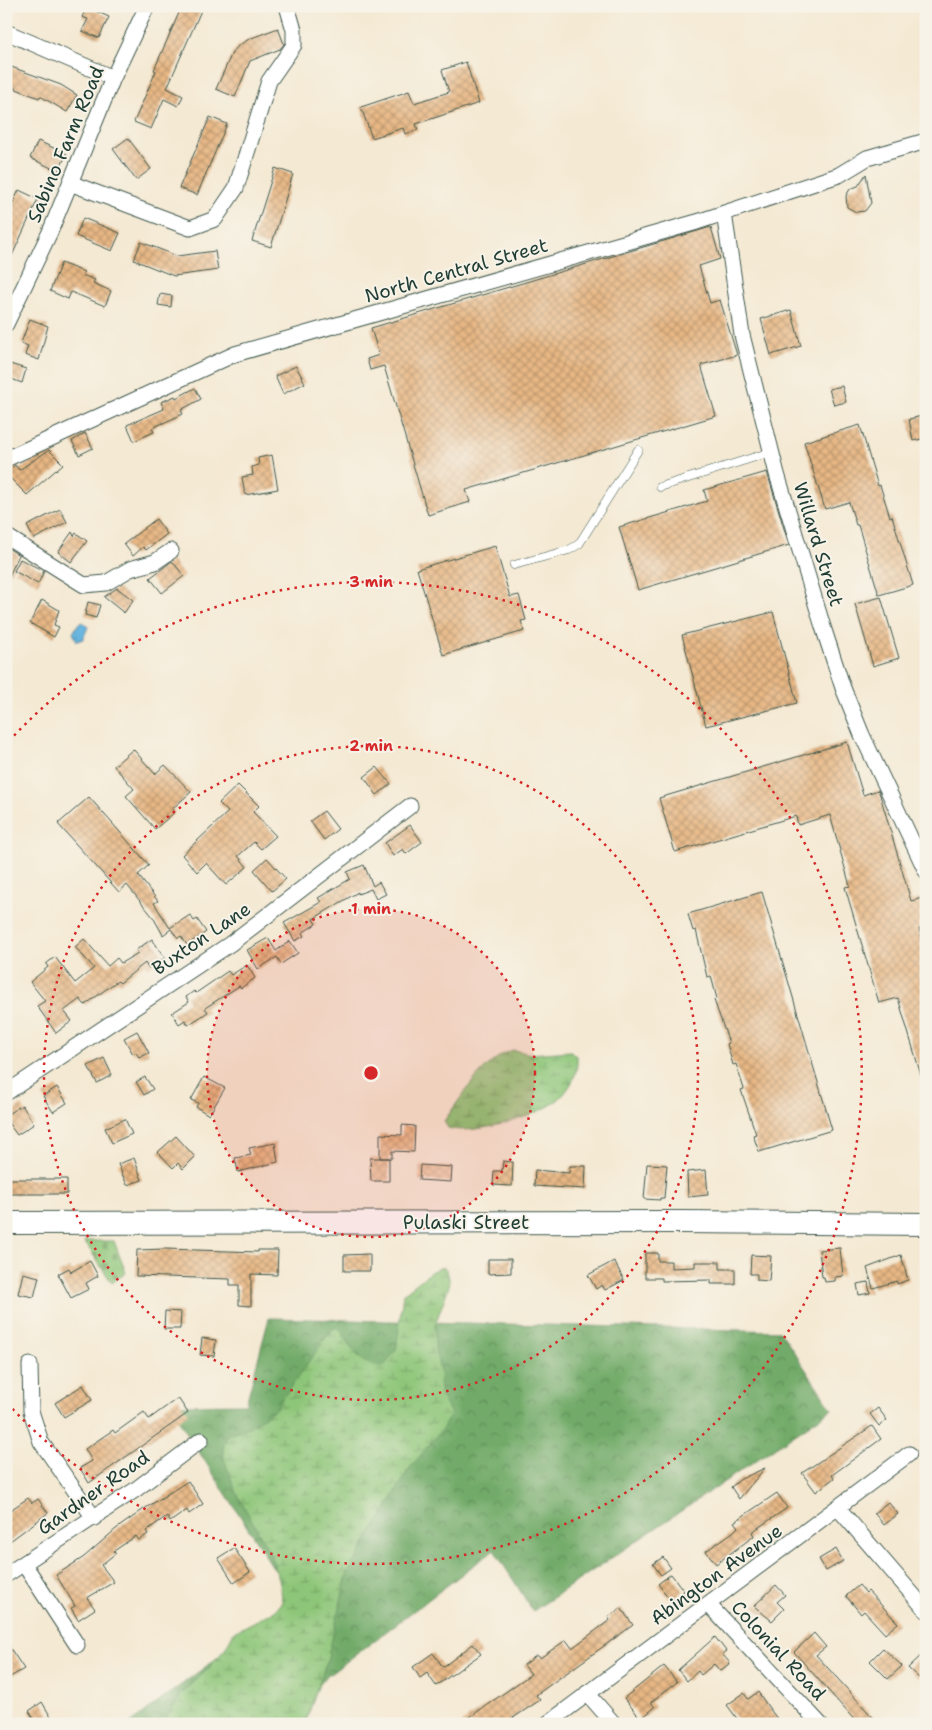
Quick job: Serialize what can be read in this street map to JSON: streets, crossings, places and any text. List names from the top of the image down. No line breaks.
{"streets":{"main road":["Pulaski Street"],"street":["Sabino Farm Road","North Central Street","Willard Street","Buxton Lane","Gardner Road","Abington Avenue","Colonial Road"]},"crossings":[["North Central Street","Willard Street"],["Abington Avenue","Colonial Road"]],"rings":["3 min","2 min","1 min"]}
